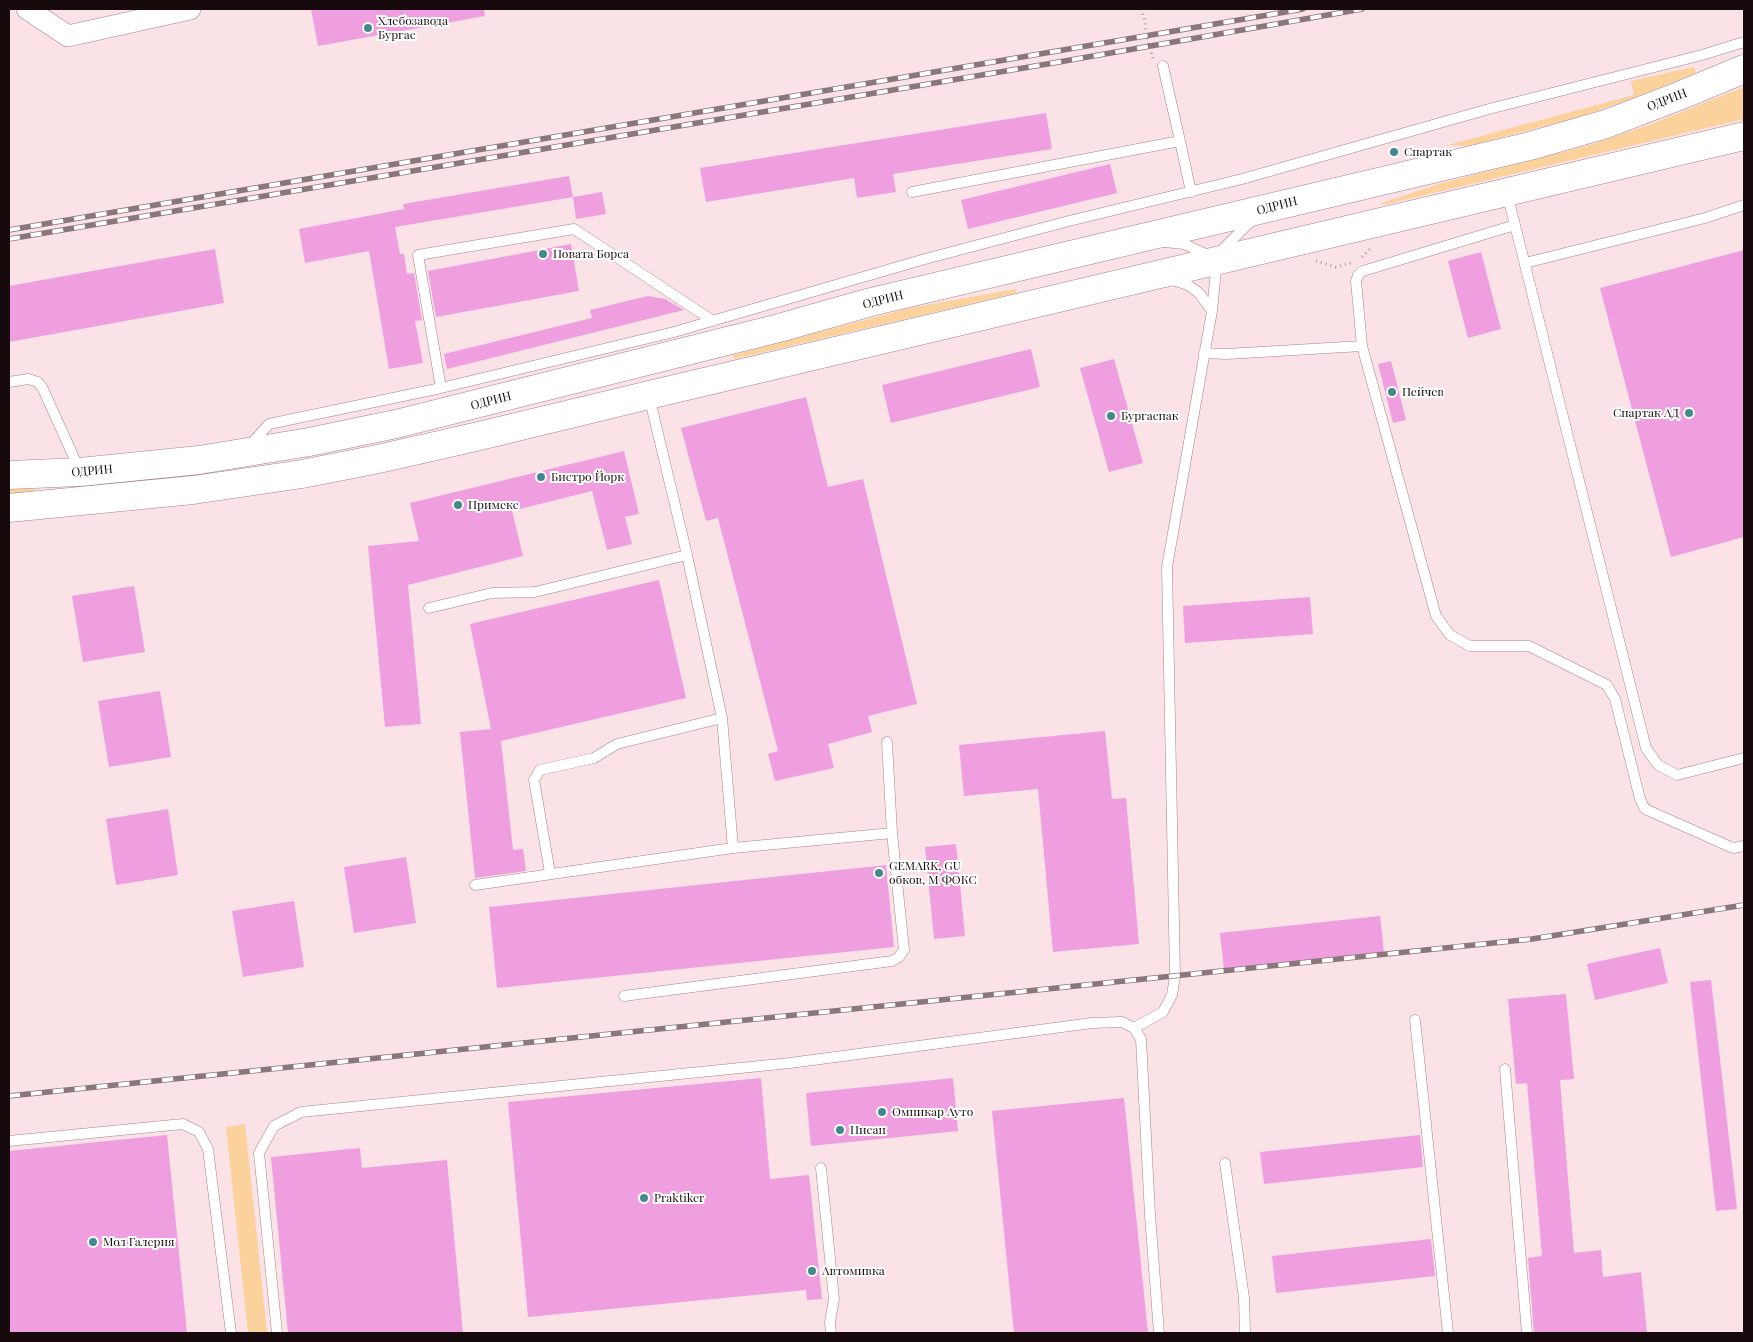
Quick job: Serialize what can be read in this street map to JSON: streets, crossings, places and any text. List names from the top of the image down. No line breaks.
{"streets":{"main road":["ОДРИН"]},"places":["Хлебозавода Бургас","Спартак","Новата Борса","Пейчев","Спартак АД","Бургаспак","Бистро Йорк","Примекс","GEMARK, GU обков, М ФОКС","Омникар Ауто","Нисан","Praktiker","Мол Галерия","Автомивка"]}
